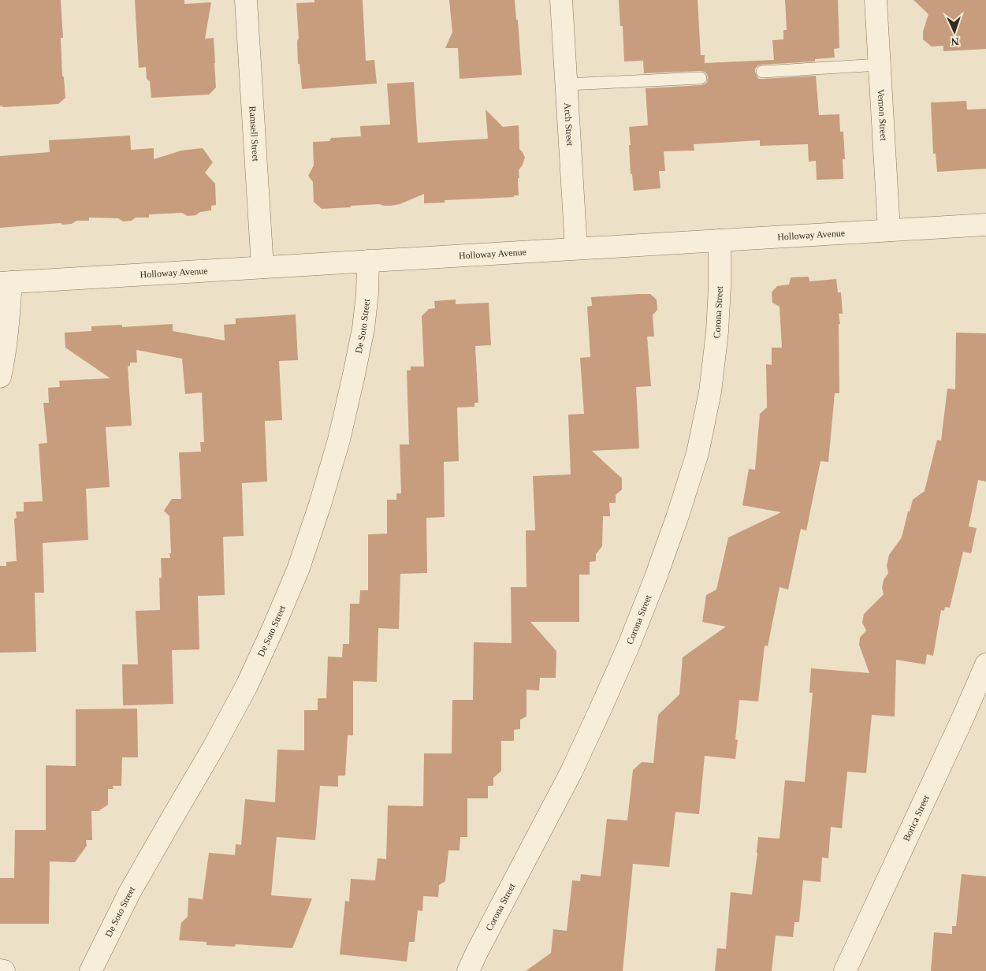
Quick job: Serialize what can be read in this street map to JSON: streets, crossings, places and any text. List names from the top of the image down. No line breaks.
{"streets":{"street":["Vernon Street","Arch Street","Ramsell Street","Holloway Avenue","Corona Street","De Soto Street","Borica Street"]},"crossings":[["Vernon Street","Holloway Avenue"],["Arch Street","Holloway Avenue"],["Ramsell Street","Holloway Avenue"],["Holloway Avenue","Corona Street"],["Holloway Avenue","De Soto Street"]],"north":"bottom"}
